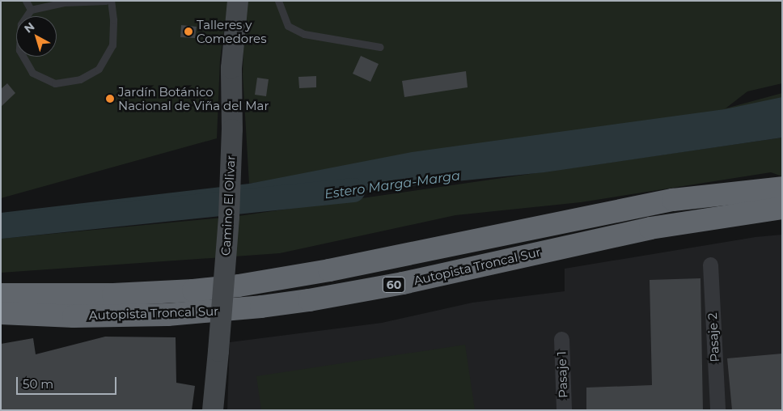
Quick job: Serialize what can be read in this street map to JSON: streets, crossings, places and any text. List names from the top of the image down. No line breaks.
{"streets":{"highway":["Autopista Troncal Sur","60"],"main road":["Camino El Olivar"],"street":["Pasaje 2","Pasaje 1"]},"water":["Estero Marga-Marga"],"places":["Talleres y Comedores","Jardín Botánico Nacional de Viña del Mar"],"scale_bar":"50 m","north":"top left"}
